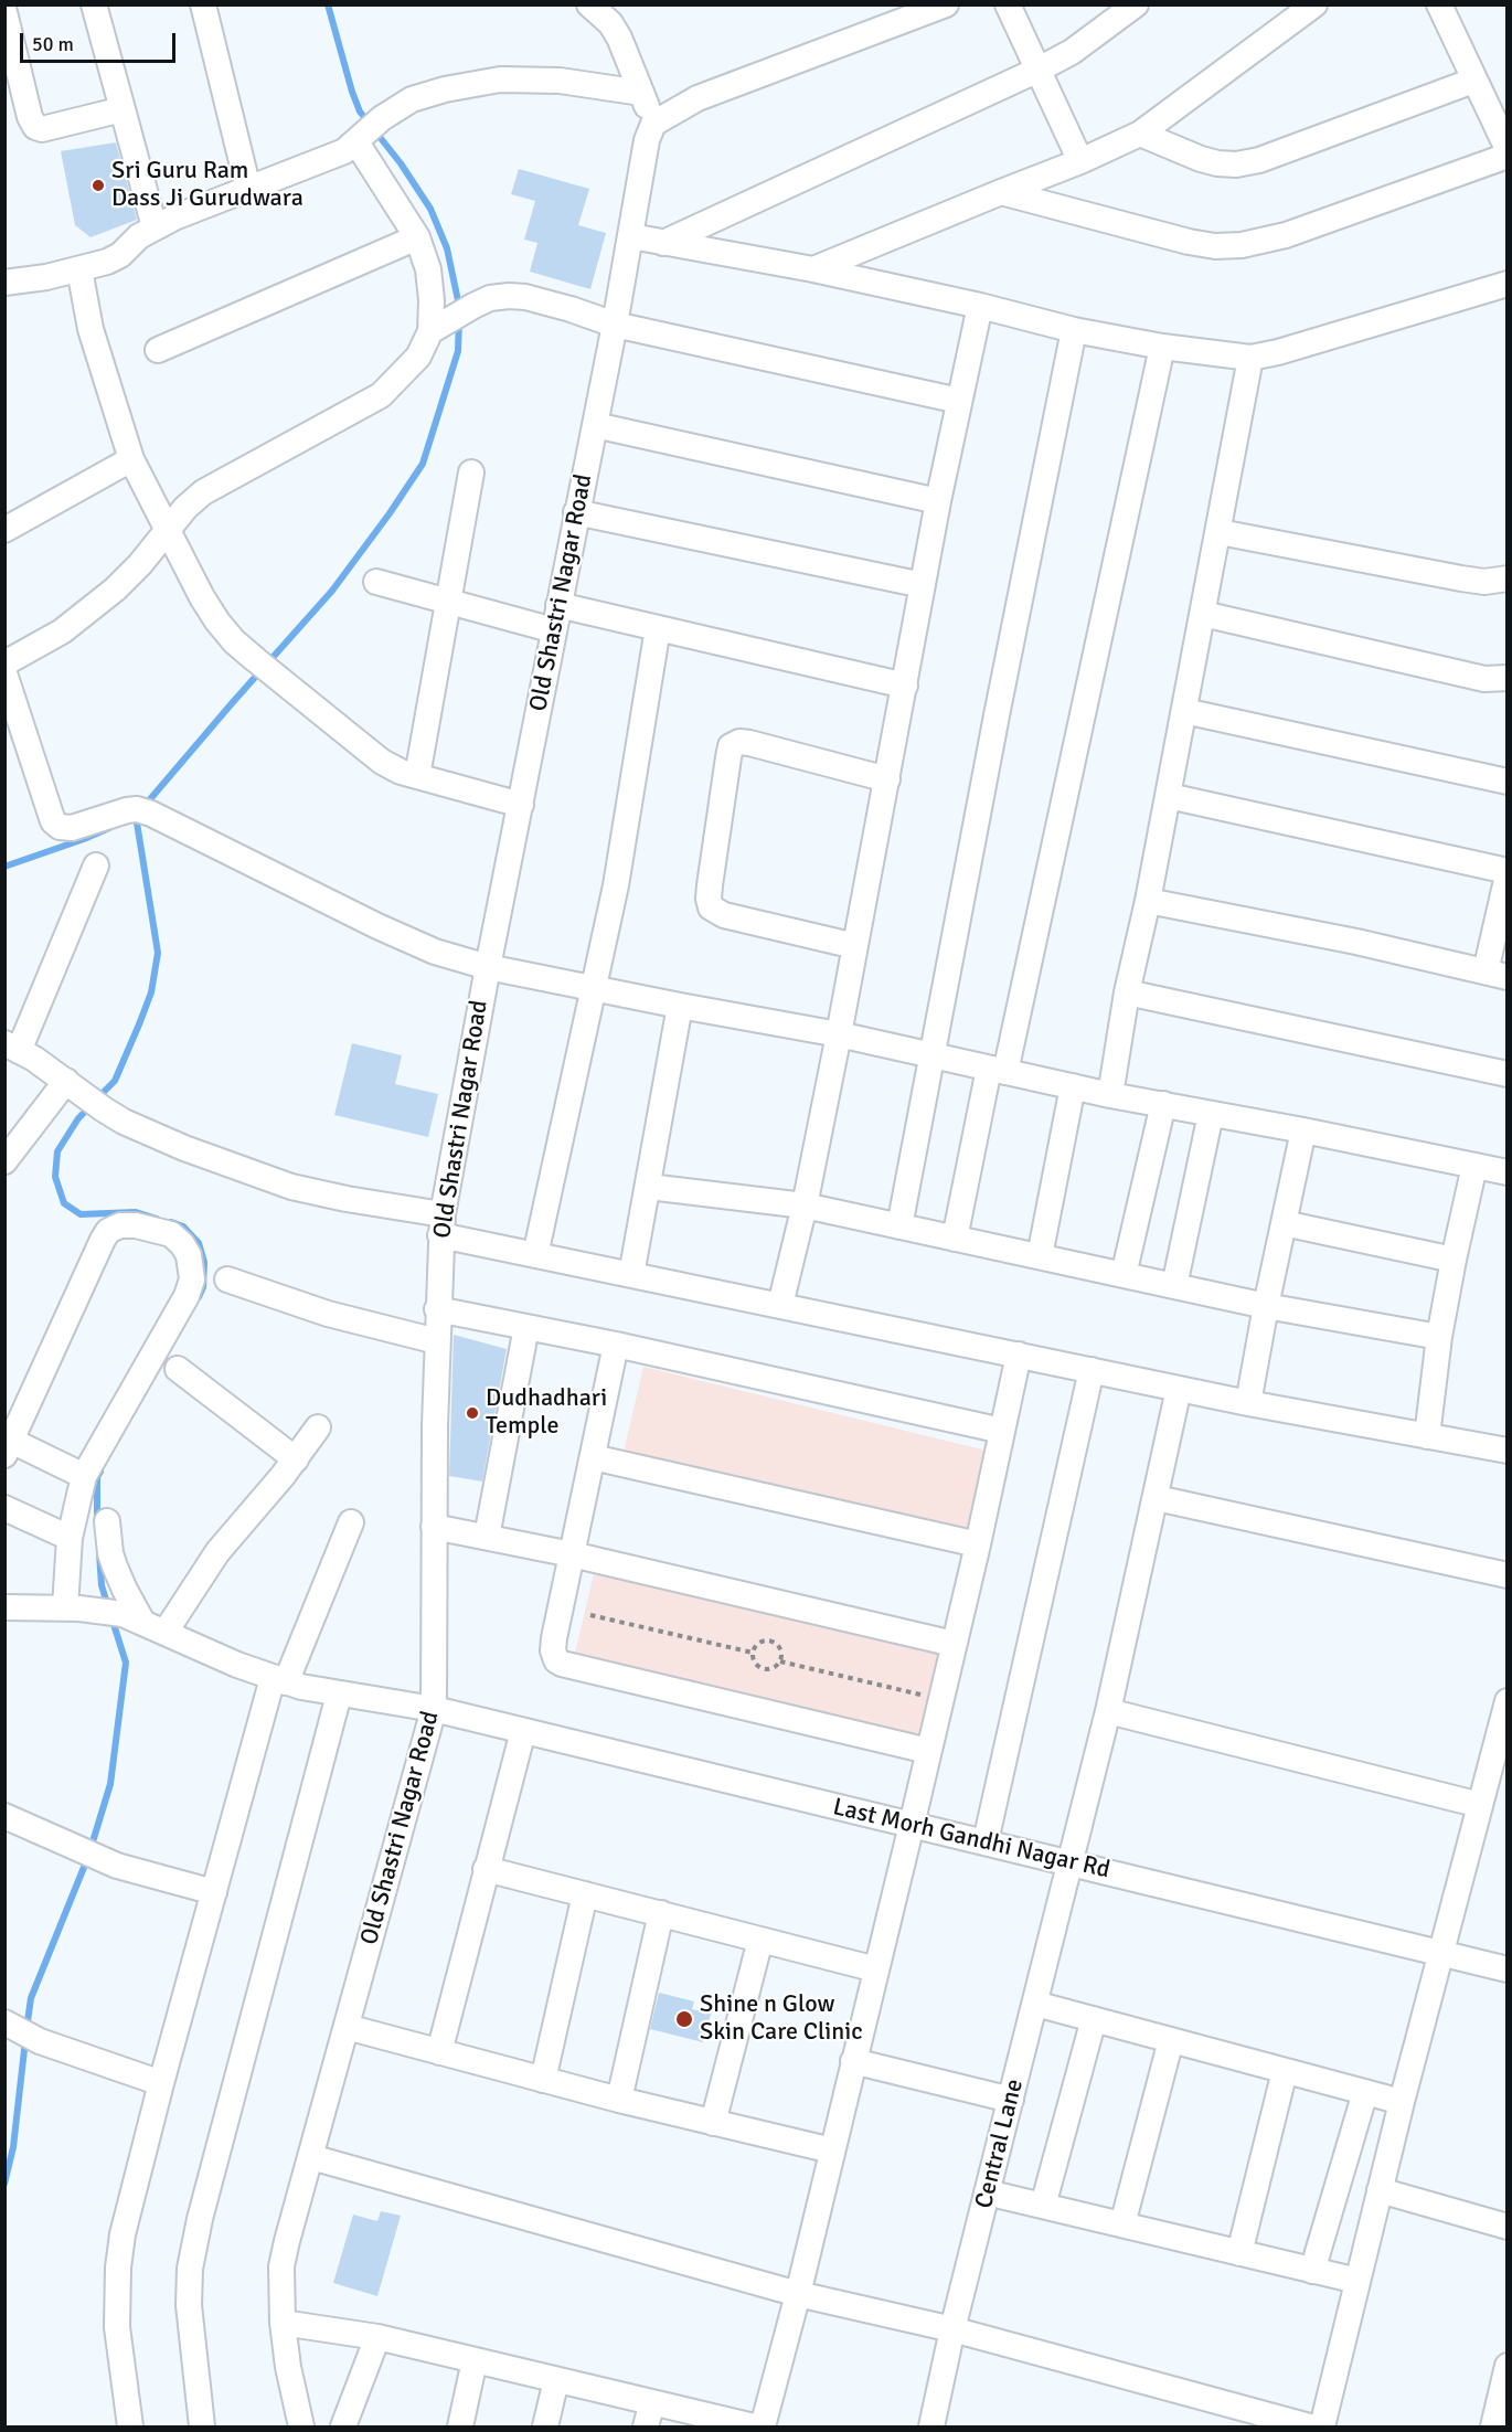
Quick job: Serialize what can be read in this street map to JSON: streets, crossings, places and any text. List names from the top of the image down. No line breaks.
{"streets":{"street":["Old Shastri Nagar Road","Last Morh Gandhi Nagar Rd","Central Lane"]},"crossings":[["Old Shastri Nagar Road","Last Morh Gandhi Nagar Rd"],["Last Morh Gandhi Nagar Rd","Central Lane"]],"places":["Sri Guru Ram Dass Ji Gurudwara","Dudhadhari Temple","Shine n Glow Skin Care Clinic"],"scale_bar":"50 m"}
